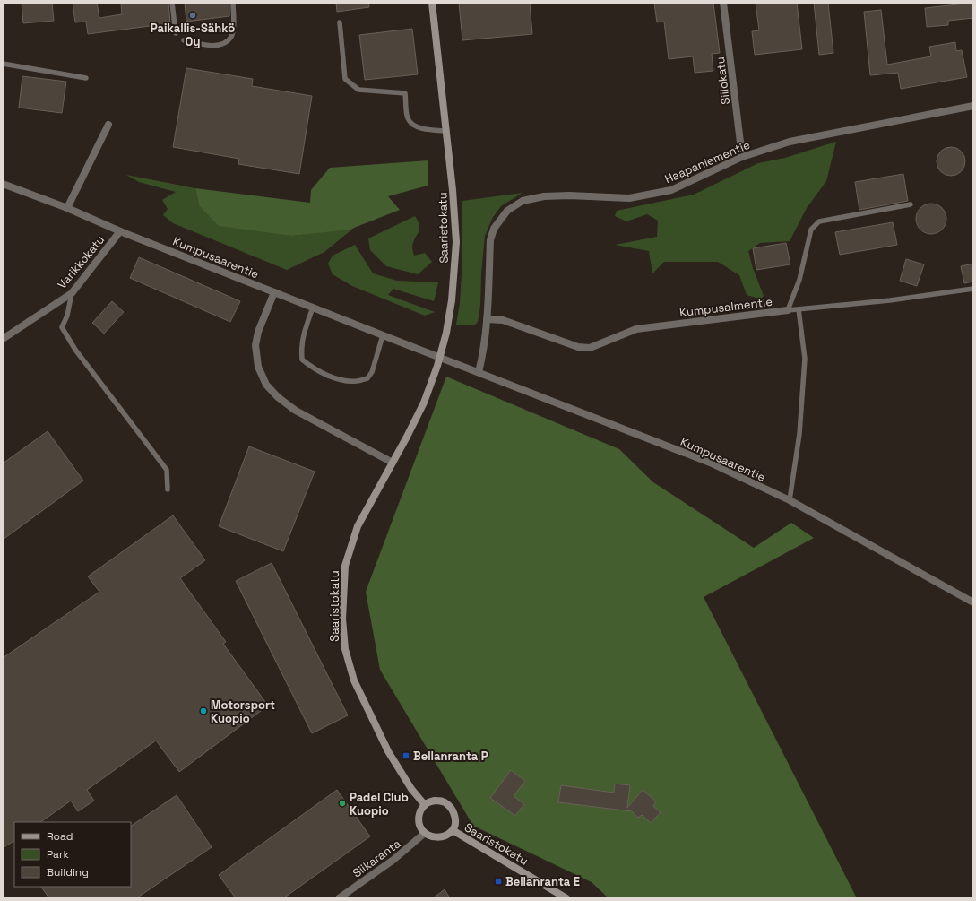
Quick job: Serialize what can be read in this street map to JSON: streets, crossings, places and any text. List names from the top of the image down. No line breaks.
{"streets":{"main road":["Saaristokatu"],"street":["Siilokatu","Haapaniementie","Kumpusaarentie","Varikkokatu","Kumpusalmentie","Siikaranta"]},"crossings":[["Siilokatu","Haapaniementie"],["Haapaniementie","Kumpusaarentie"],["Haapaniementie","Kumpusalmentie"],["Saaristokatu","Siikaranta"],["Kumpusaarentie","Varikkokatu"]],"places":{"other":["Paikallis-Sähkö Oy","Motorsport Kuopio","Padel Club Kuopio"],"transit":["Bellanranta P","Bellanranta E"]},"legend":["Road","Park","Building"]}
